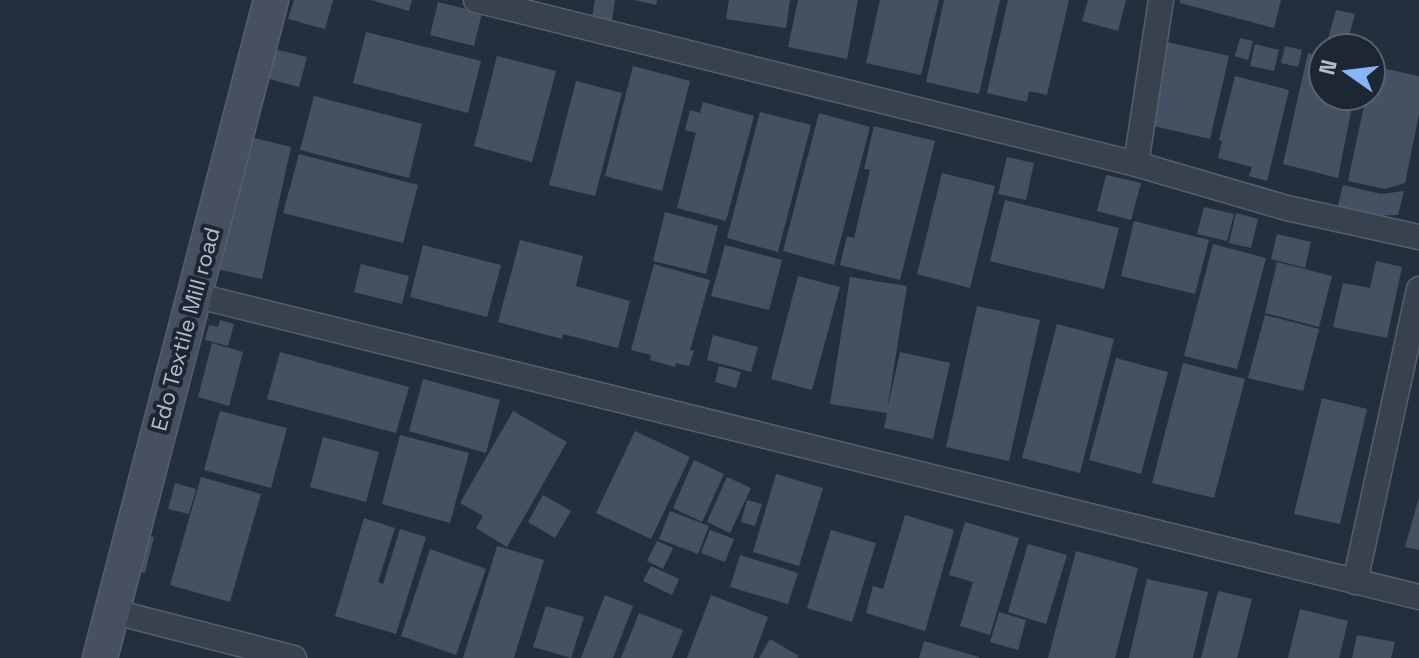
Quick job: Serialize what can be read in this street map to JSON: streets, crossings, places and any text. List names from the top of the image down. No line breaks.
{"streets":{"street":["Edo Textile Mill road"]},"north":"left"}
